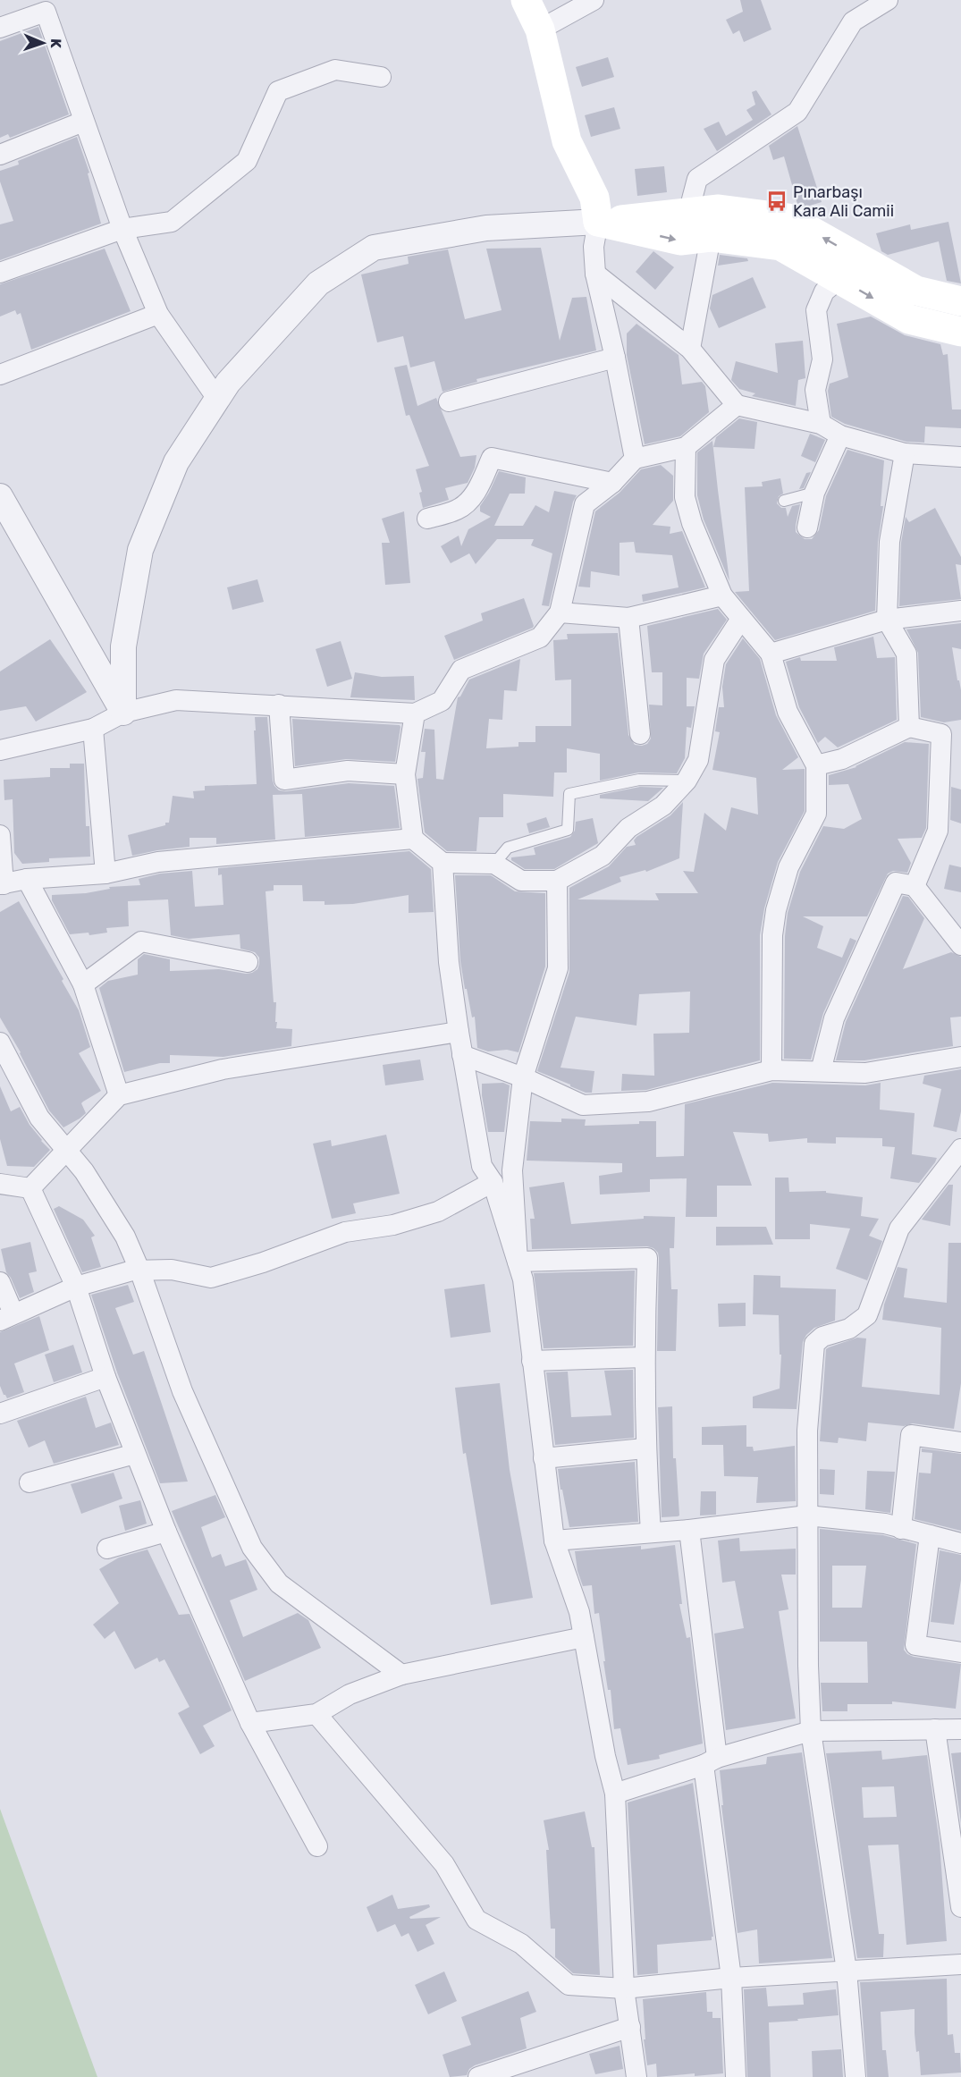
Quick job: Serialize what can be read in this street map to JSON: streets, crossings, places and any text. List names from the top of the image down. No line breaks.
{"places":{"bus stop":["Pınarbaşı Kara Ali Camii"]},"north":"right"}
